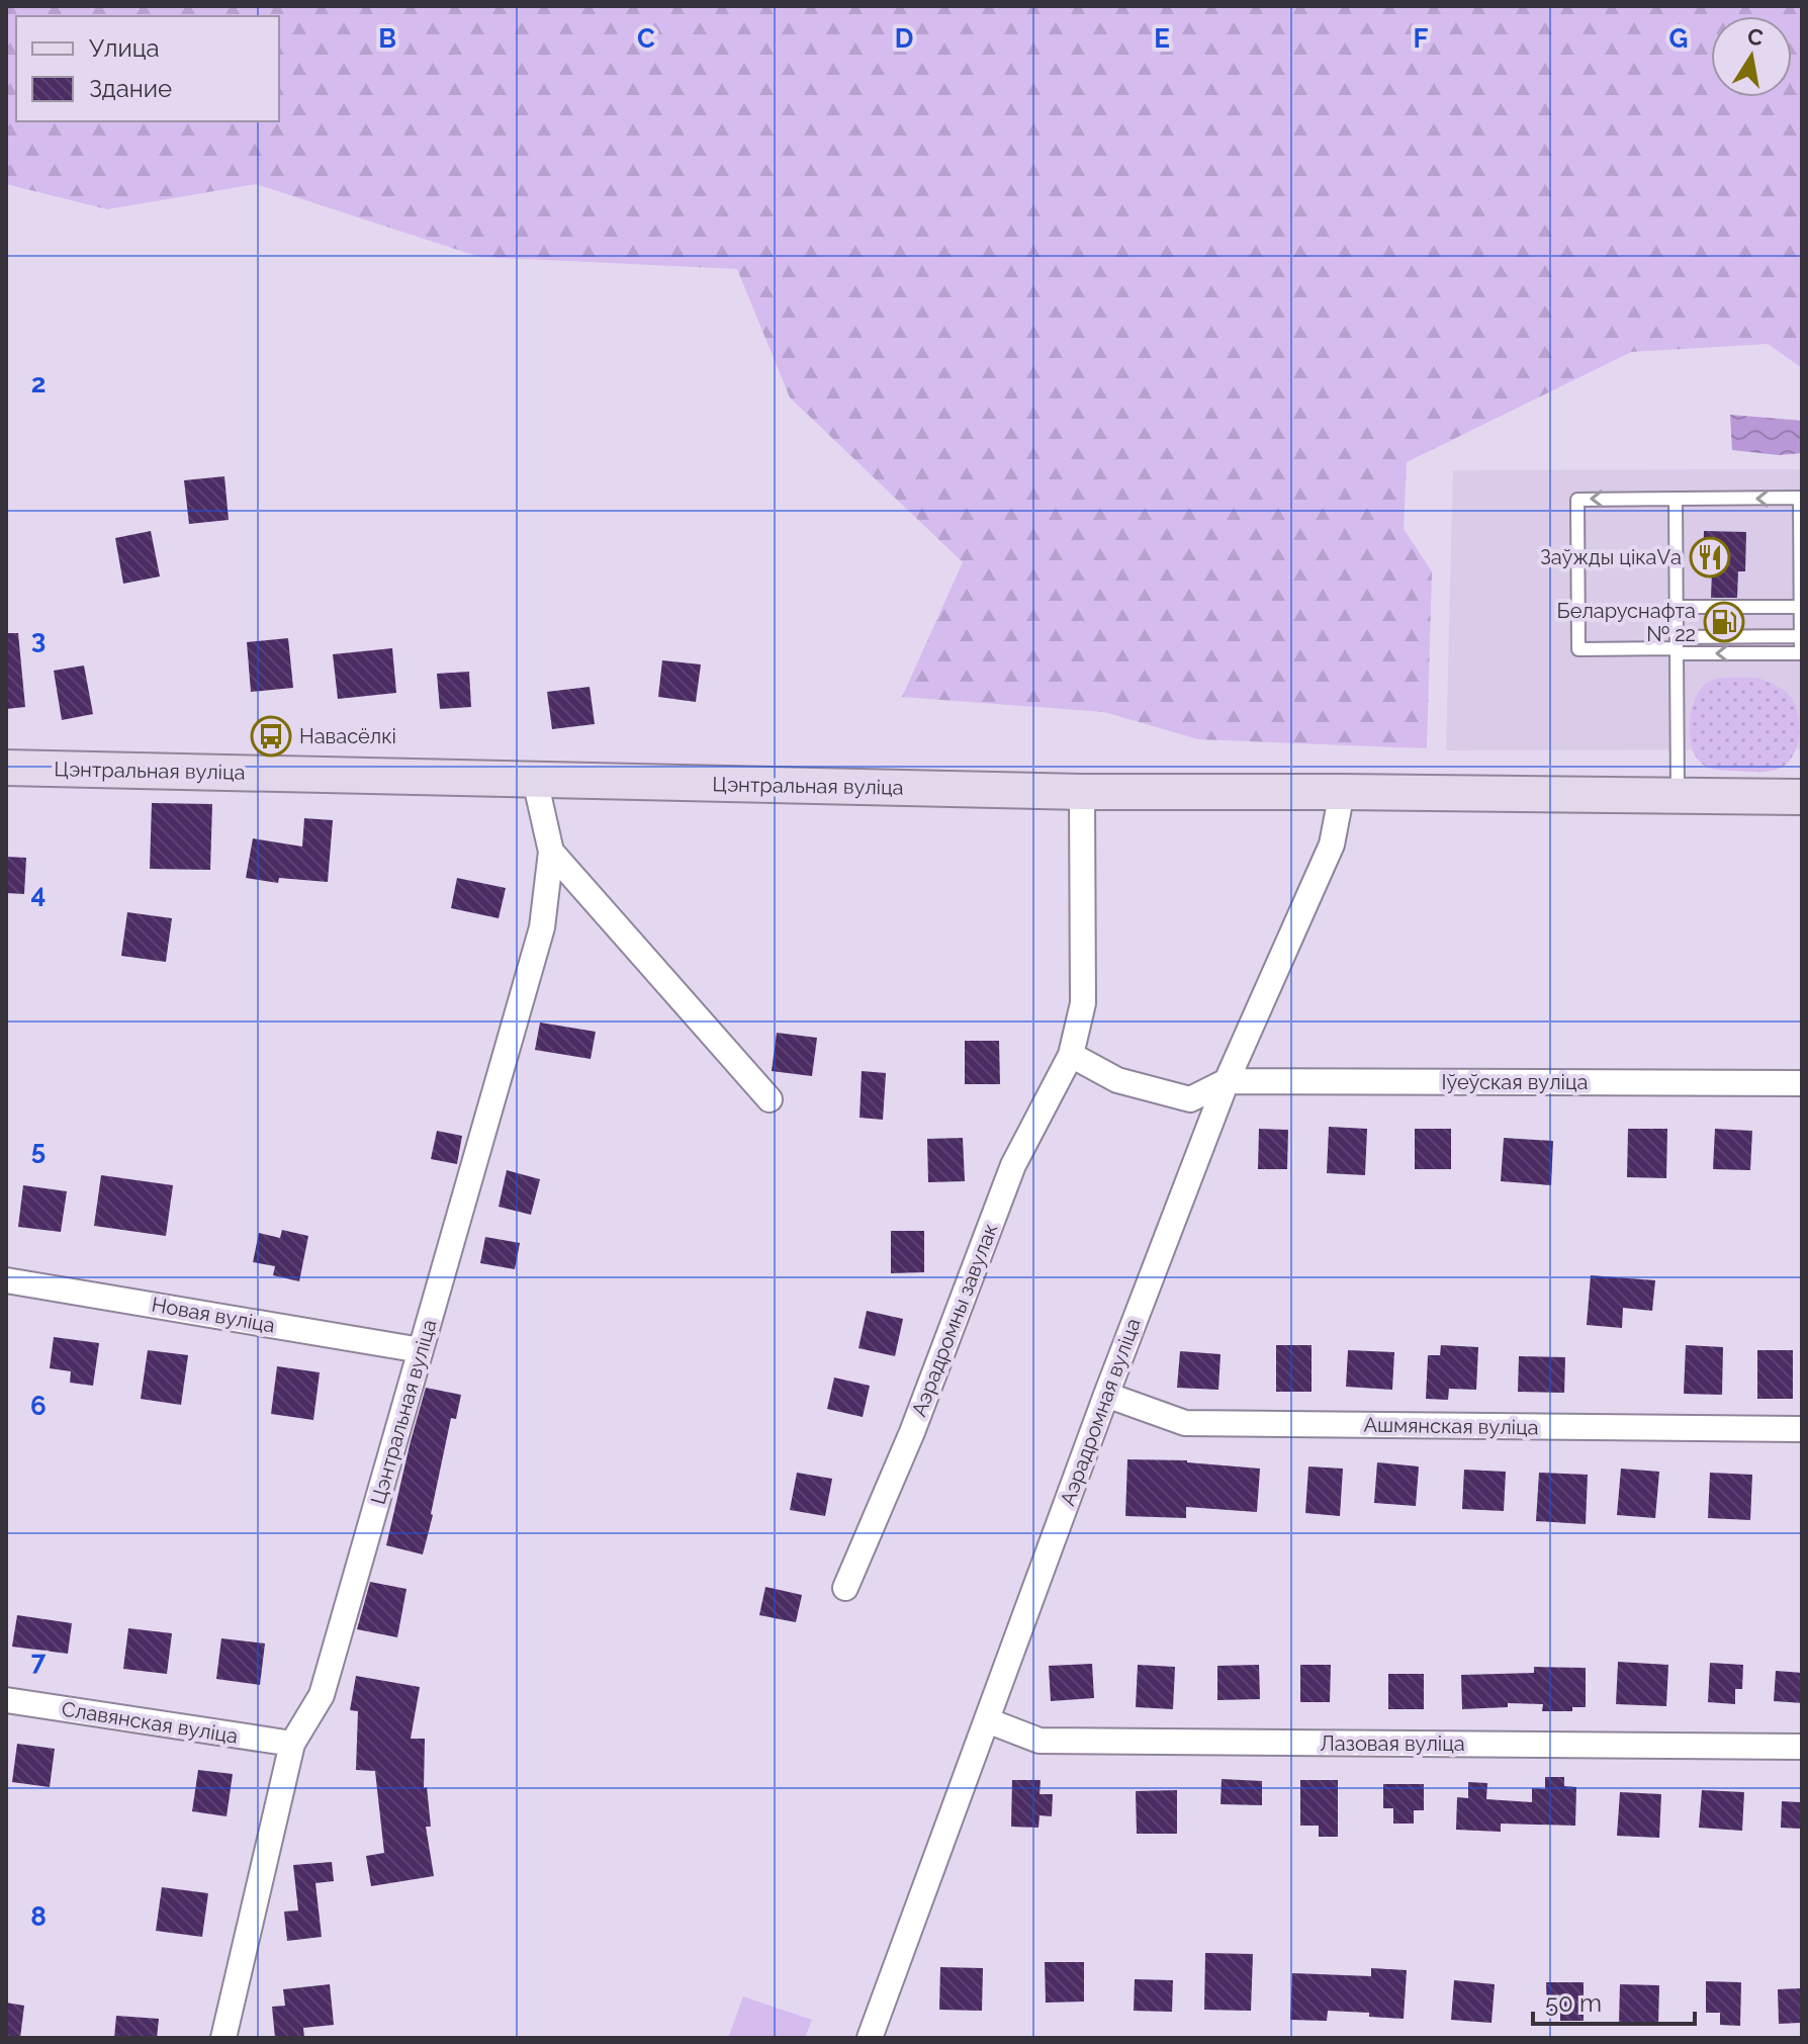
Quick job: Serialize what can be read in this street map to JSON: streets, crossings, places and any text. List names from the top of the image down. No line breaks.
{"streets":{"main road":["Цэнтральная вуліца"],"street":["Іўеўская вуліца","Новая вуліца","Аэрадромны завулак","Аэрадромная вуліца","Ашмянская вуліца","Славянская вуліца","Лазовая вуліца"]},"crossings":[["Цэнтральная вуліца","Новая вуліца"],["Цэнтральная вуліца","Аэрадромны завулак"],["Цэнтральная вуліца","Аэрадромная вуліца"],["Цэнтральная вуліца","Славянская вуліца"],["Іўеўская вуліца","Аэрадромная вуліца"],["Аэрадромная вуліца","Ашмянская вуліца"],["Аэрадромная вуліца","Лазовая вуліца"]],"places":{"restaurant":["Заўжды цікаVа"],"fuel station":["Беларуснафта № 22"],"bus stop":["Навасёлкі"]},"legend":["Улица","Здание"],"scale_bar":"50 m","north":"top","grid":{"columns":["B","C","D","E","F","G"],"rows":["2","3","4","5","6","7","8"]}}
